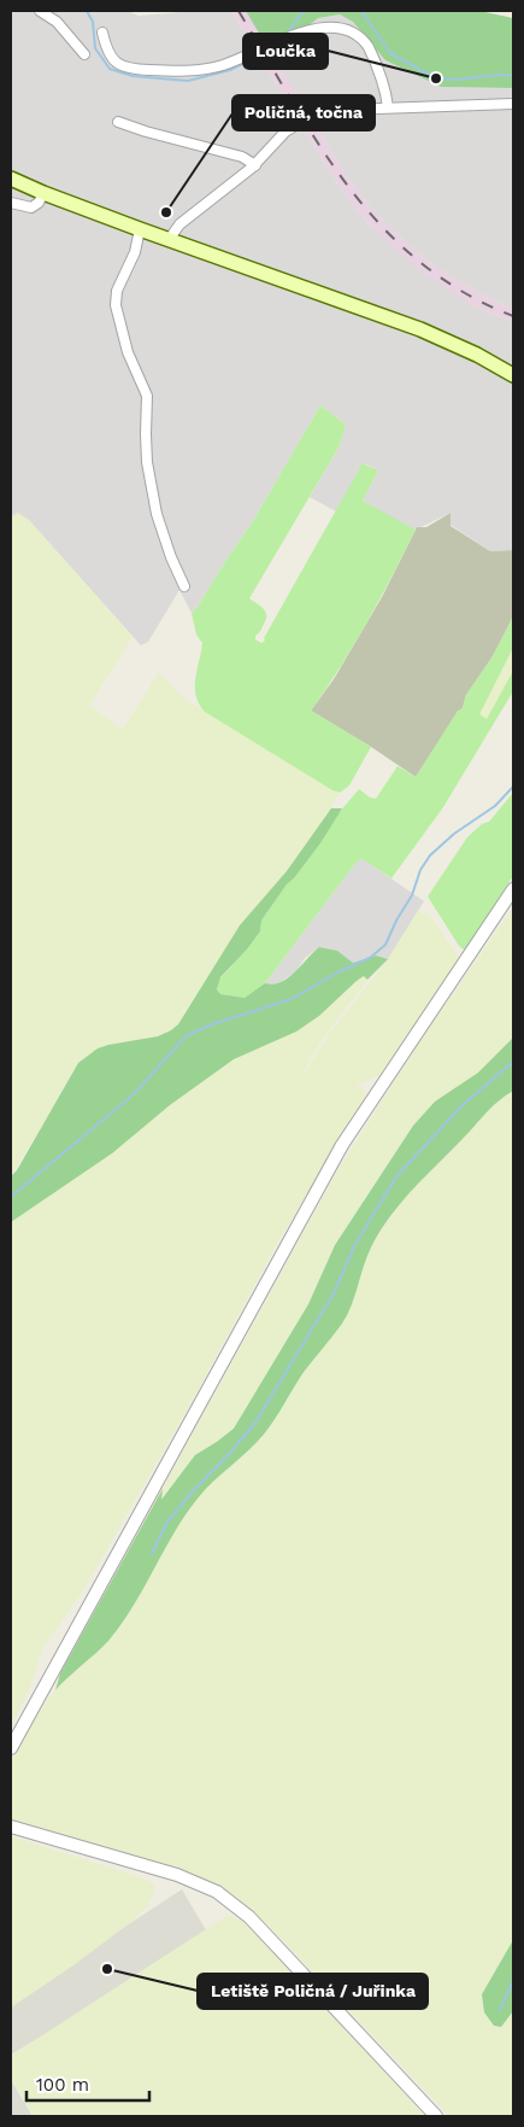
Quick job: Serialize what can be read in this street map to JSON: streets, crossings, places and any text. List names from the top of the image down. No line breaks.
{"places":["Loučka","Poličná, točna","Letiště Poličná / Juřinka"],"scale_bar":"100 m"}
